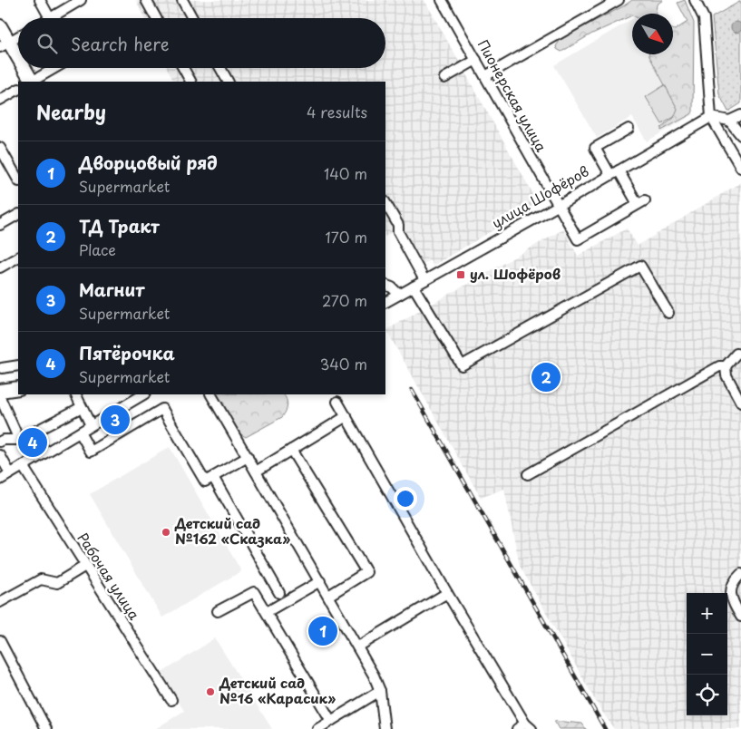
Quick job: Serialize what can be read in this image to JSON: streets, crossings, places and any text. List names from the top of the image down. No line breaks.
{"streets":{"street":["Пионерская улица","улица Шофёров","Рабочая улица"]},"crossings":[["Пионерская улица","улица Шофёров"]],"places":{"transit":["ул. Шофёров"],"other":["Детский сад №162 «Сказка»","Детский сад №16 «Карасик»"]},"north":"bottom right","page":{"search":"Search here","heading":["Nearby","4 results"],"list":[{"mark":"1","name":"Дворцовый ряд","note":"Supermarket","value":"140 m"},{"mark":"2","name":"ТД Тракт","note":"Place","value":"170 m"},{"mark":"3","name":"Магнит","note":"Supermarket","value":"270 m"},{"mark":"4","name":"Пятёрочка","note":"Supermarket","value":"340 m"}],"pins":["2","3","4","1"],"map_buttons":["+","−"]}}
